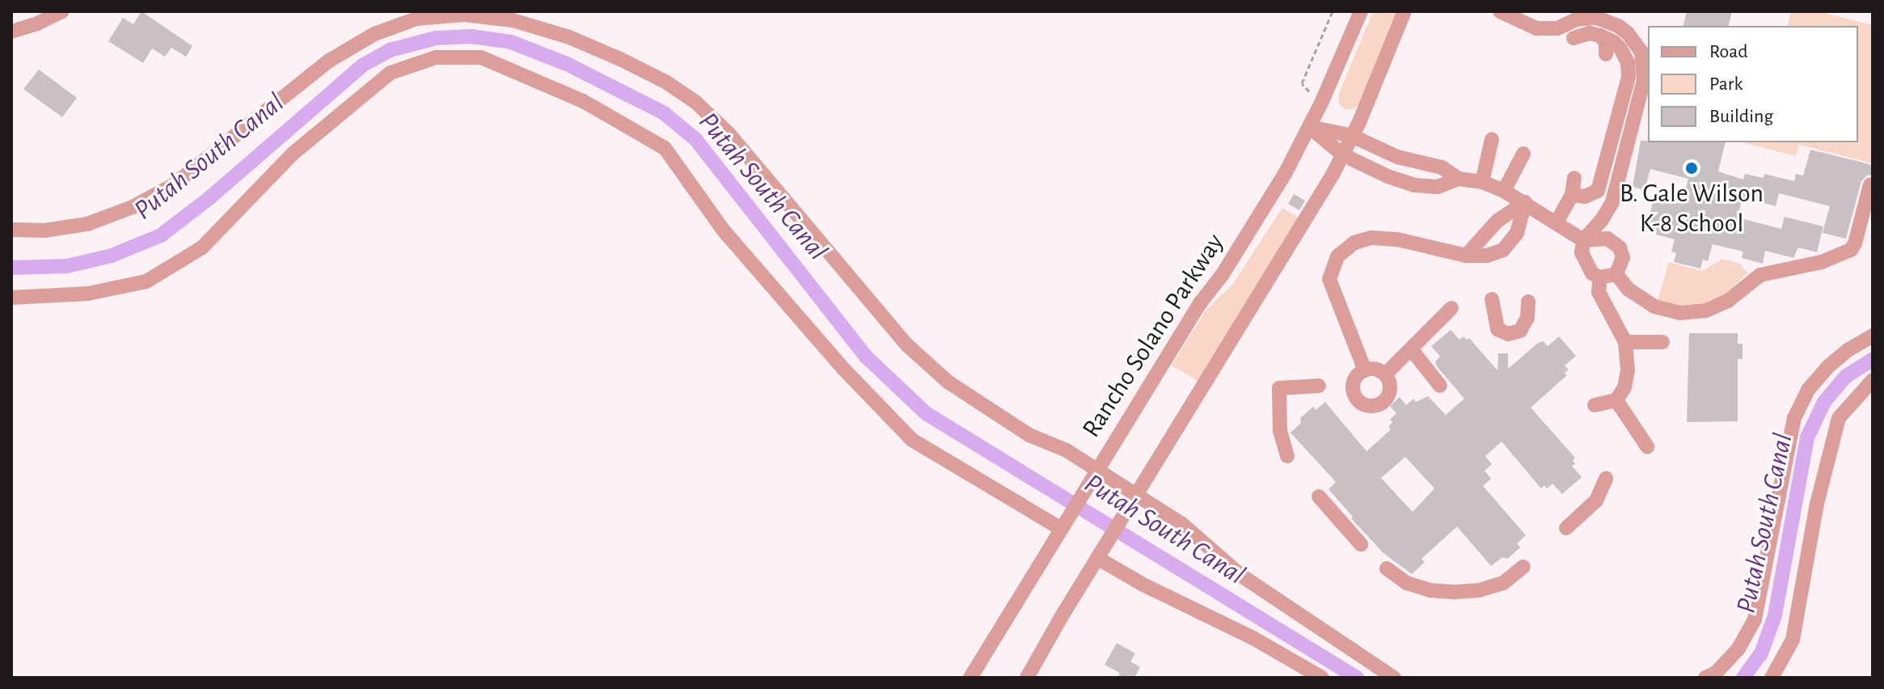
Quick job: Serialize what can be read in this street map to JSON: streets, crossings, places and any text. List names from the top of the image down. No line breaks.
{"streets":{"street":["Rancho Solano Parkway"]},"water":["Putah South Canal"],"places":["B. Gale Wilson K-8 School"],"legend":["Road","Park","Building"]}
